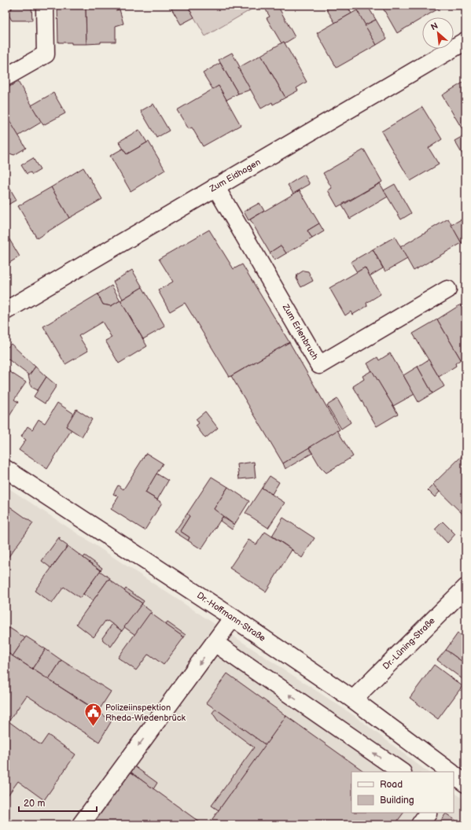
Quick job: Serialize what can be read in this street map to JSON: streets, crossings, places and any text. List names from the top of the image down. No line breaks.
{"streets":{"street":["Zum Eidhagen","Zum Erlenbruch","Dr.-Hoffmann-Straße","Dr.-Lüning-Straße"]},"crossings":[["Zum Eidhagen","Zum Erlenbruch"],["Dr.-Hoffmann-Straße","Dr.-Lüning-Straße"]],"places":{"public building":["Polizeiinspektion Rheda-Wiedenbrück"]},"legend":["Road","Building"],"scale_bar":"20 m","north":"top left"}
